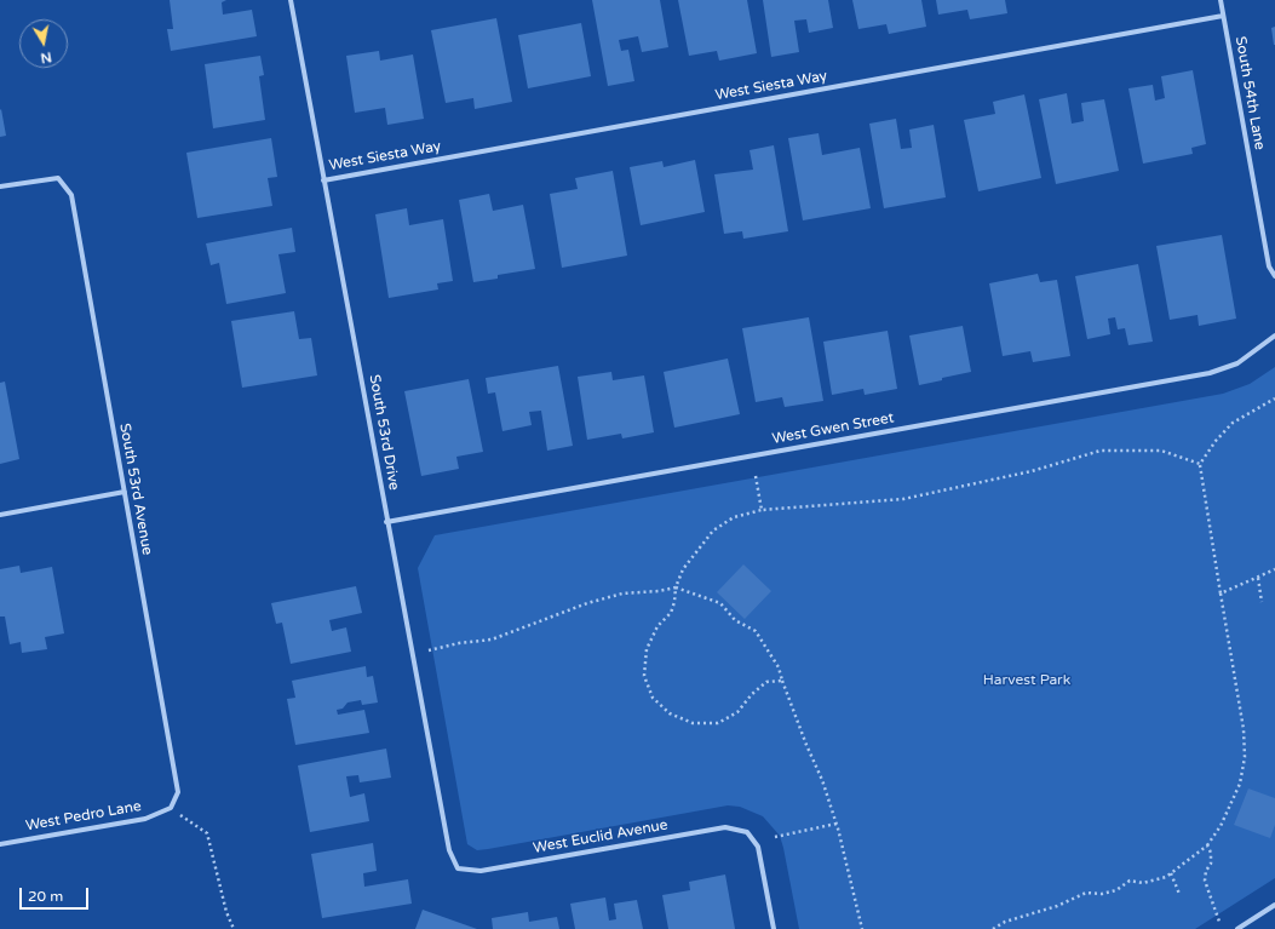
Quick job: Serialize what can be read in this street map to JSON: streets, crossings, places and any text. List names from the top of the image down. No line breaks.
{"streets":{"street":["West Siesta Way","South 54th Lane","West Gwen Street","South 53rd Drive","South 53rd Avenue","West Pedro Lane","West Euclid Avenue"]},"crossings":[["West Siesta Way","South 54th Lane"],["West Siesta Way","South 53rd Drive"],["West Gwen Street","South 53rd Drive"],["South 53rd Drive","West Euclid Avenue"],["South 53rd Avenue","West Pedro Lane"]],"parks":["Harvest Park"],"scale_bar":"20 m","north":"bottom"}
